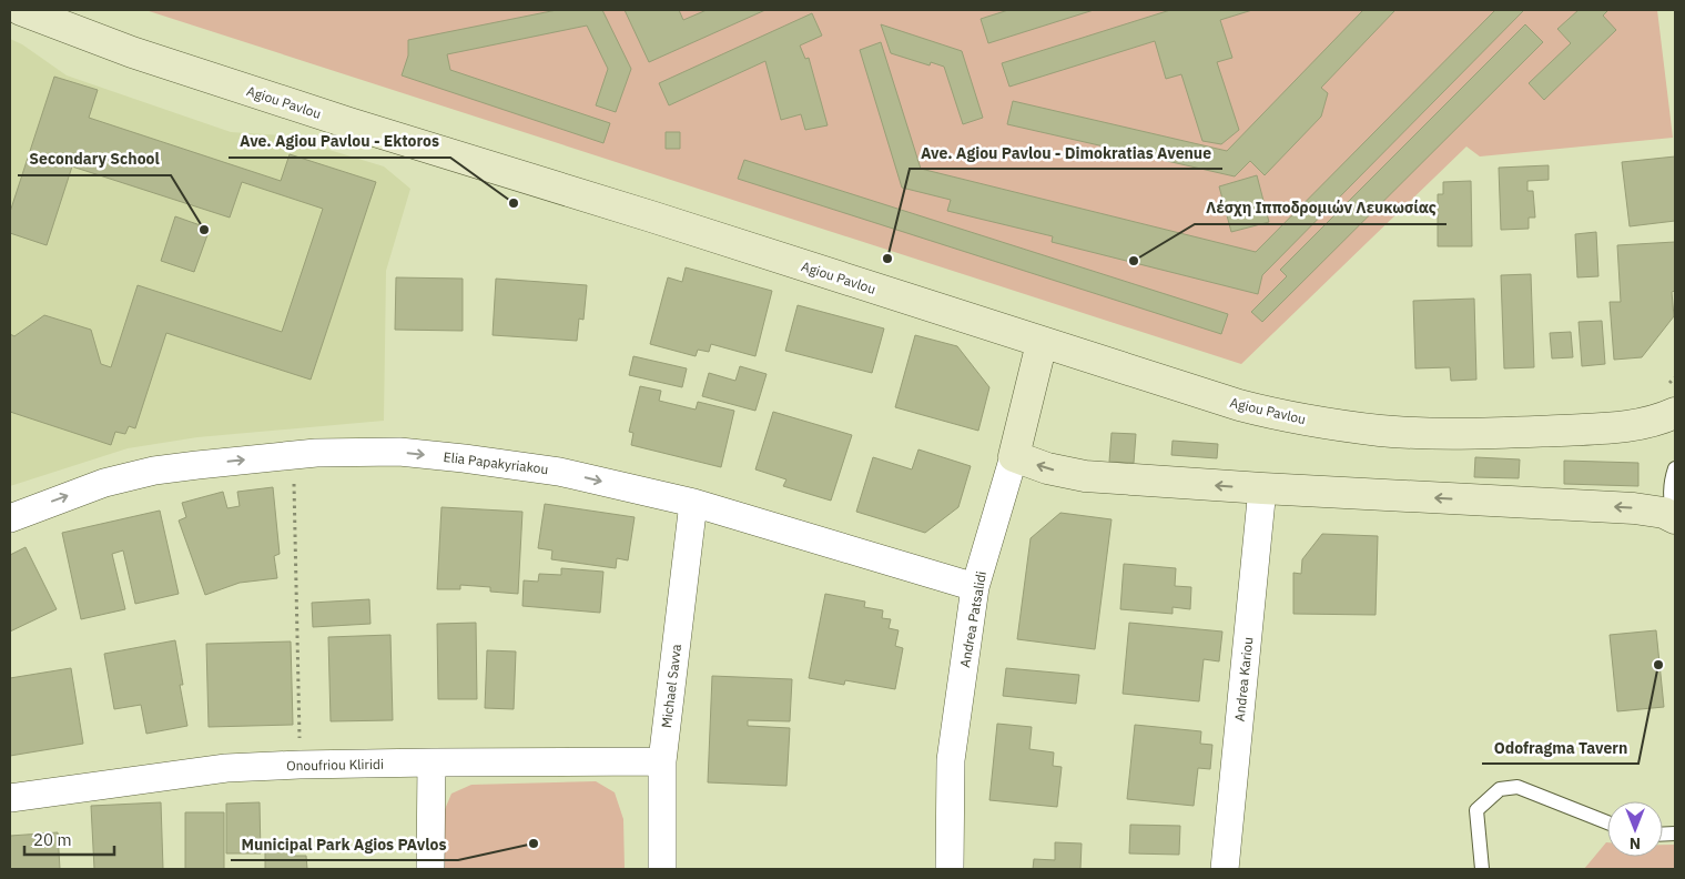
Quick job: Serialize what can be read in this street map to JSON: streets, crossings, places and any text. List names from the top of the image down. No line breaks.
{"streets":{"main road":["Agiou Pavlou","Andrea Patsalidi"],"street":["Elia Papakyriakou","Andrea Kariou","Michael Savva","Onoufriou Kliridi"]},"crossings":[["Agiou Pavlou","Andrea Patsalidi"],["Elia Papakyriakou","Andrea Patsalidi"],["Elia Papakyriakou","Michael Savva"],["Michael Savva","Onoufriou Kliridi"]],"one_way":["Elia Papakyriakou"],"places":["Ave. Agiou Pavlou - Ektoros","Secondary School","Ave. Agiou Pavlou - Dimokratias Avenue","Λέσχη Ιπποδρομιών Λευκωσίας","Odofragma Tavern","Municipal Park Agios PAvlos"],"scale_bar":"20 m","north":"bottom"}
